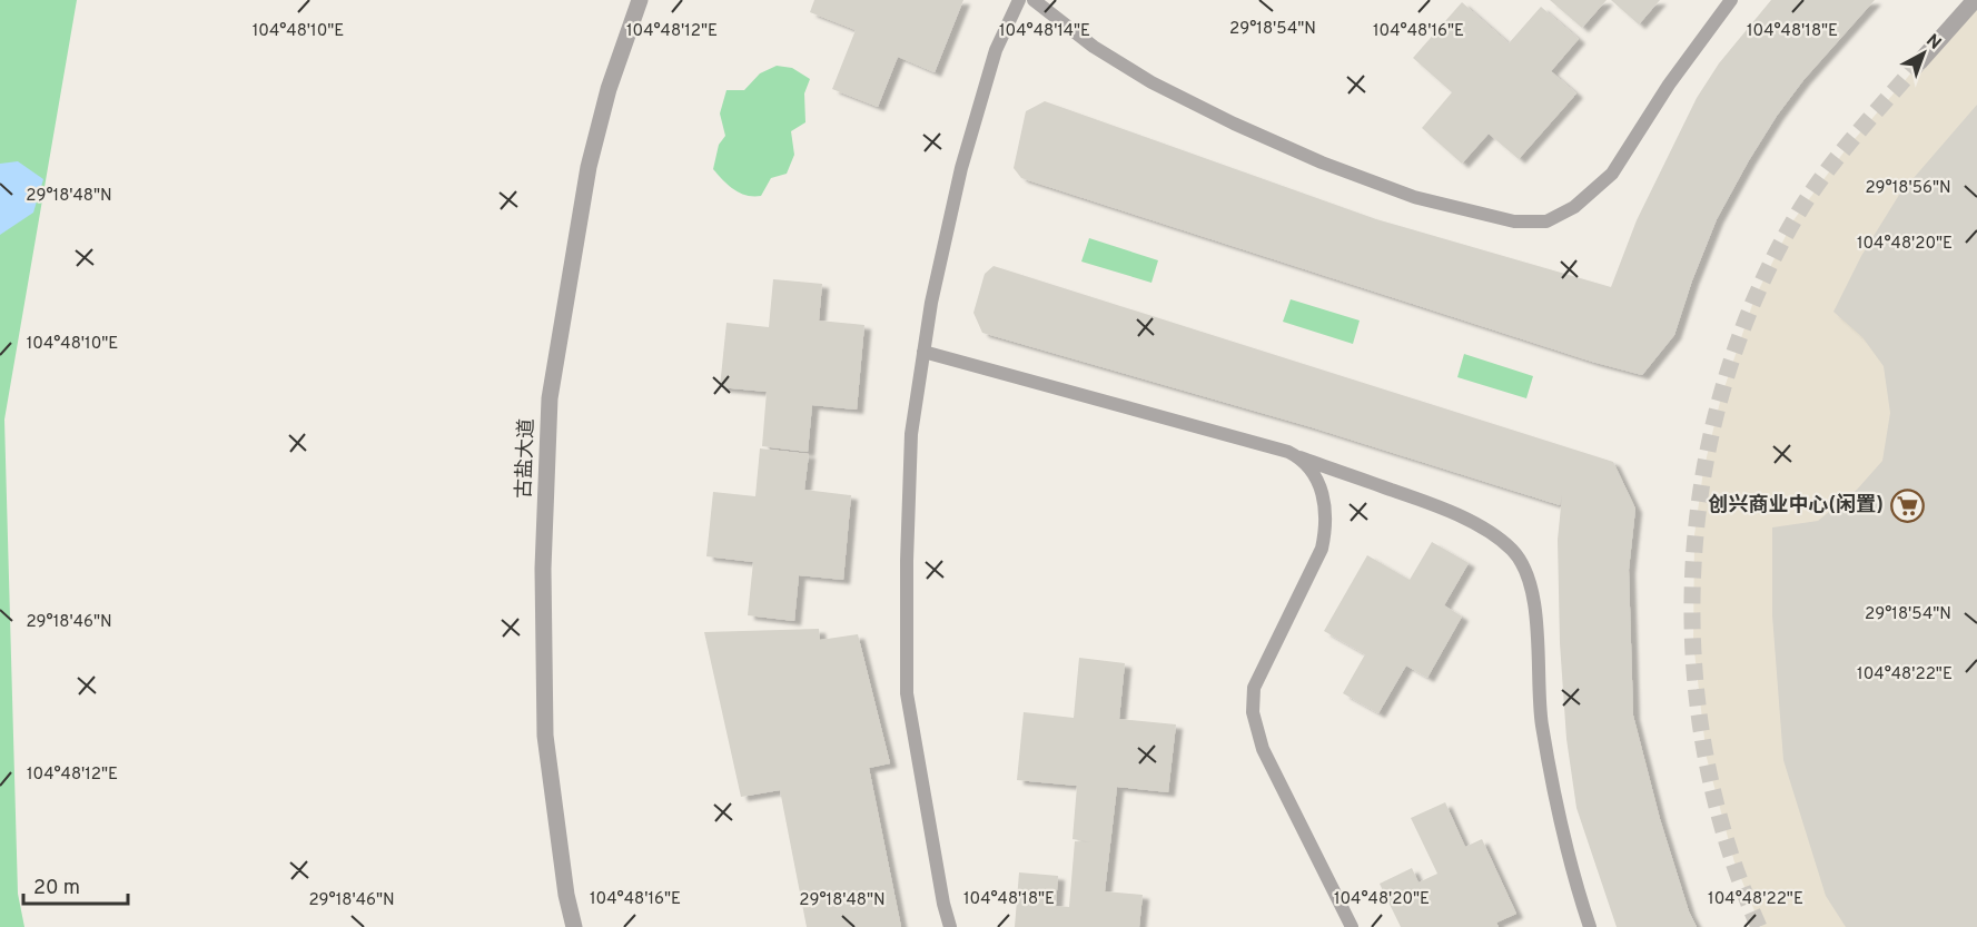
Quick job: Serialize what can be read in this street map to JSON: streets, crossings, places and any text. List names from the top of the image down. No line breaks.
{"streets":{"street":["古盐大道"]},"places":{"supermarket":["创兴商业中心(闲置)"]},"scale_bar":"20 m","north":"top right","coordinates":["29°18'54\"N","104°48'10\"E","104°48'12\"E","104°48'14\"E","104°48'16\"E","104°48'18\"E","29°18'56\"N","29°18'48\"N","104°48'20\"E","29°18'46\"N","104°48'22\"E"]}
